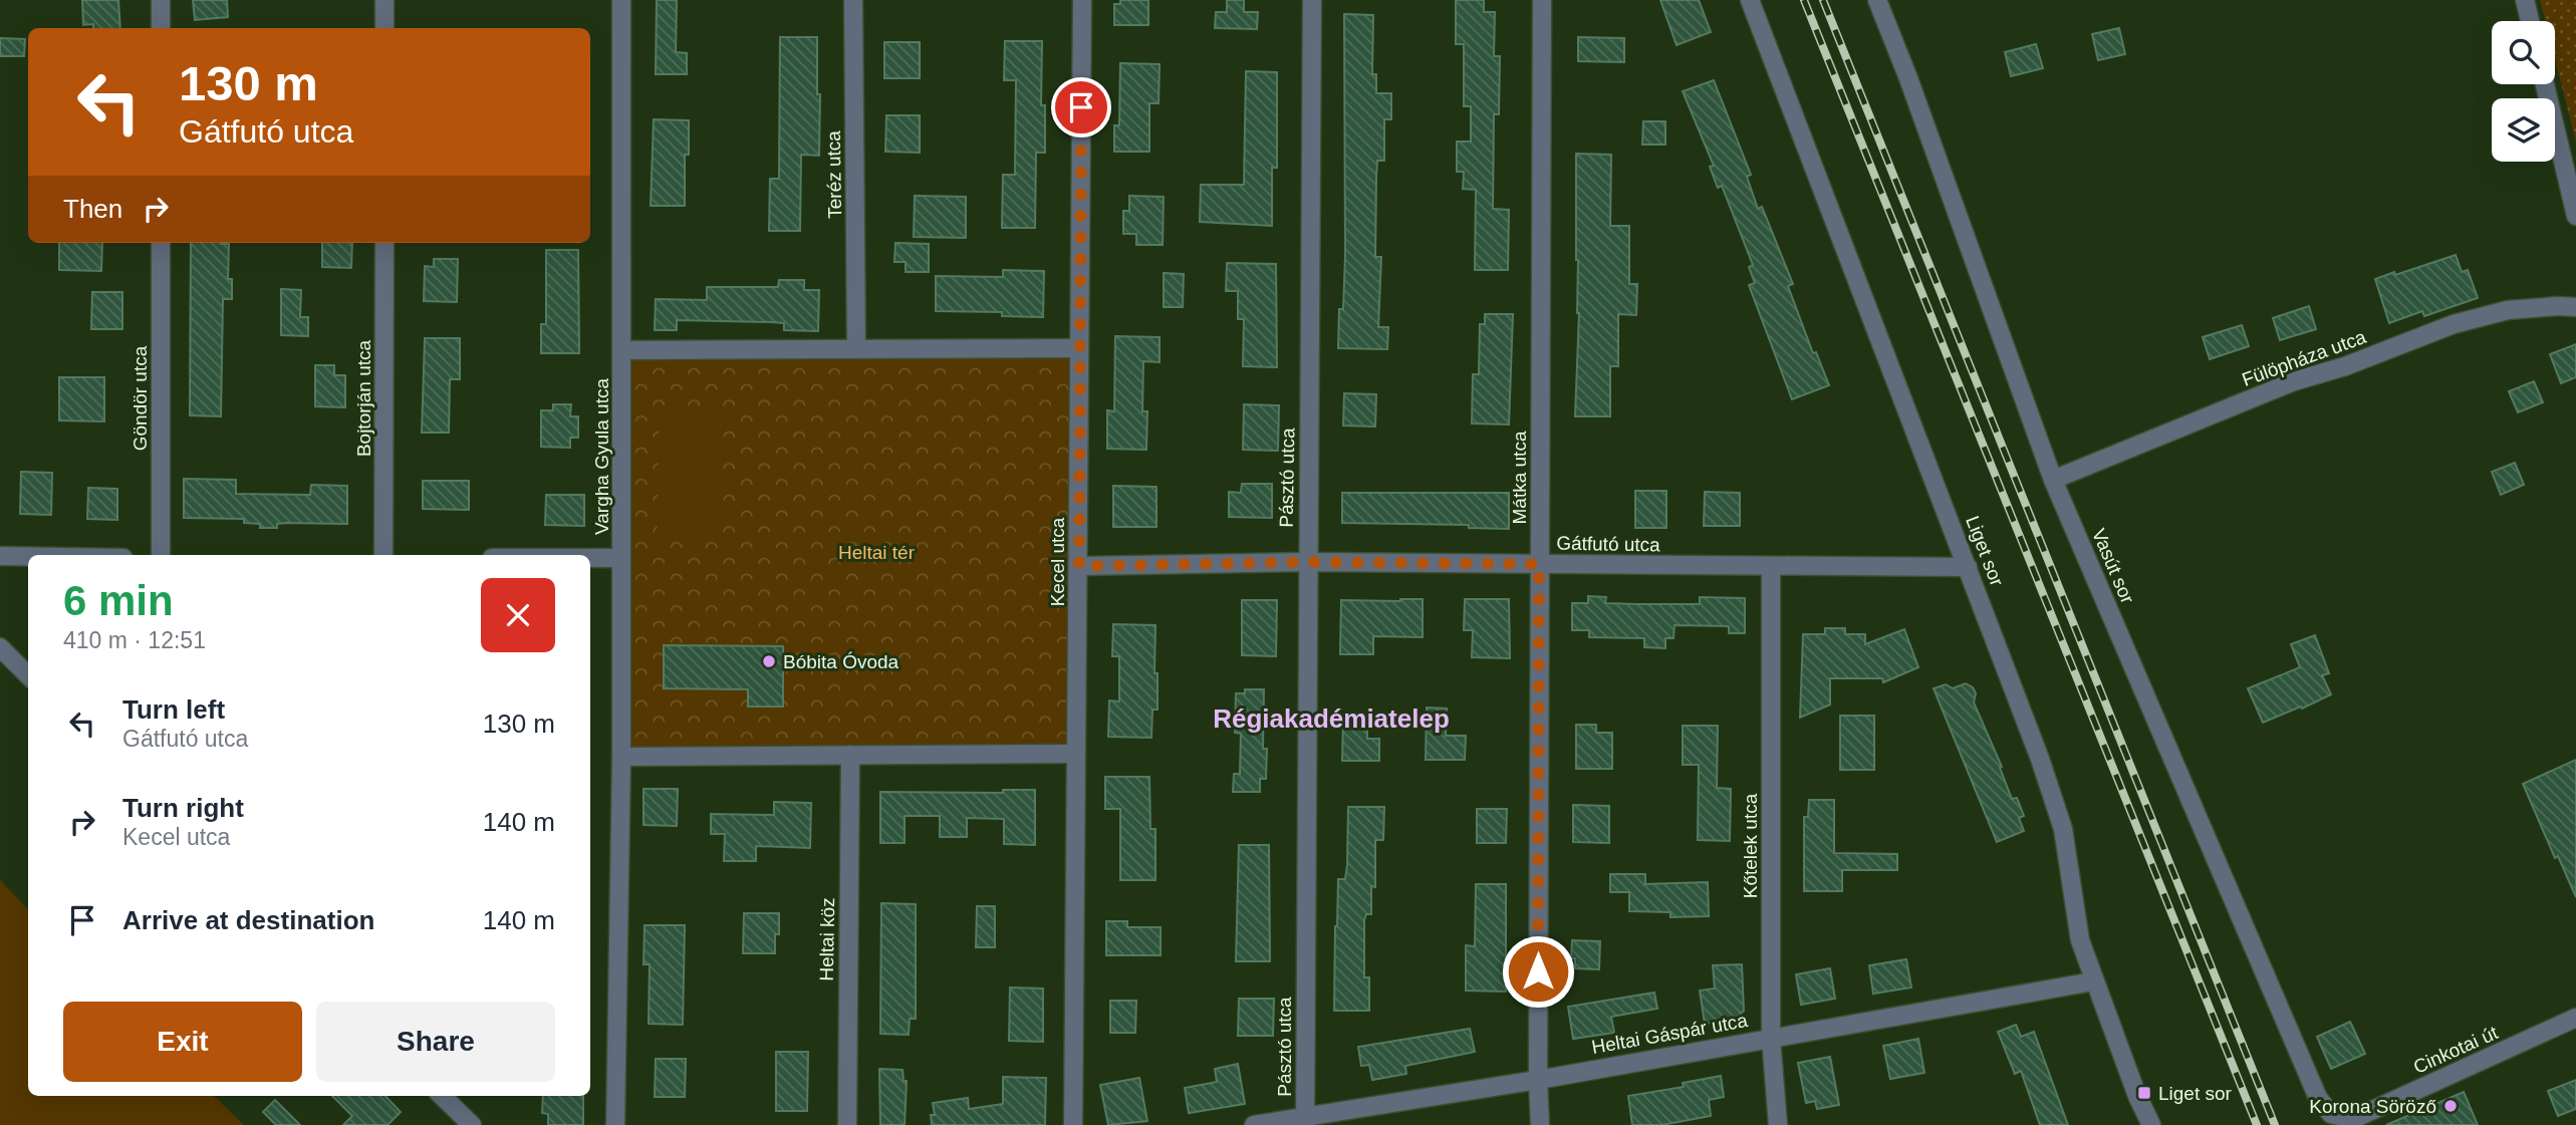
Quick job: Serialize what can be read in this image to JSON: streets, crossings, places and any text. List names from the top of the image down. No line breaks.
{"streets":{"street":["Teréz utca","Fülöpháza utca","Göndör utca","Bojtorján utca","Vargha Gyula utca","Pásztó utca","Mátka utca","Gátfutó utca","Liget sor","Kecel utca","Vasút sor","Kőtelek utca","Heltai köz","Heltai Gáspár utca","Cinkotai út"]},"crossings":[["Fülöpháza utca","Vasút sor"],["Pásztó utca","Gátfutó utca"],["Pásztó utca","Heltai Gáspár utca"],["Mátka utca","Gátfutó utca"],["Mátka utca","Heltai Gáspár utca"],["Gátfutó utca","Liget sor"],["Gátfutó utca","Kecel utca"],["Gátfutó utca","Kőtelek utca"],["Liget sor","Heltai Gáspár utca"],["Vasút sor","Cinkotai út"],["Kőtelek utca","Heltai Gáspár utca"]],"districts":["Régiakadémiatelep"],"parks":["Heltai tér"],"places":{"other":["Bóbita Óvoda","Korona Söröző"],"transit":["Liget sor"]},"page":{"turn":["130 m","Gátfutó utca"],"then":"Then","heading":["6 min","410 m · 12:51"],"list":[{"name":"Turn left","note":"Gátfutó utca","value":"130 m"},{"name":"Turn right","note":"Kecel utca","value":"140 m"},{"name":"Arrive at destination","value":"140 m"}],"buttons":["Exit","Share"]}}
